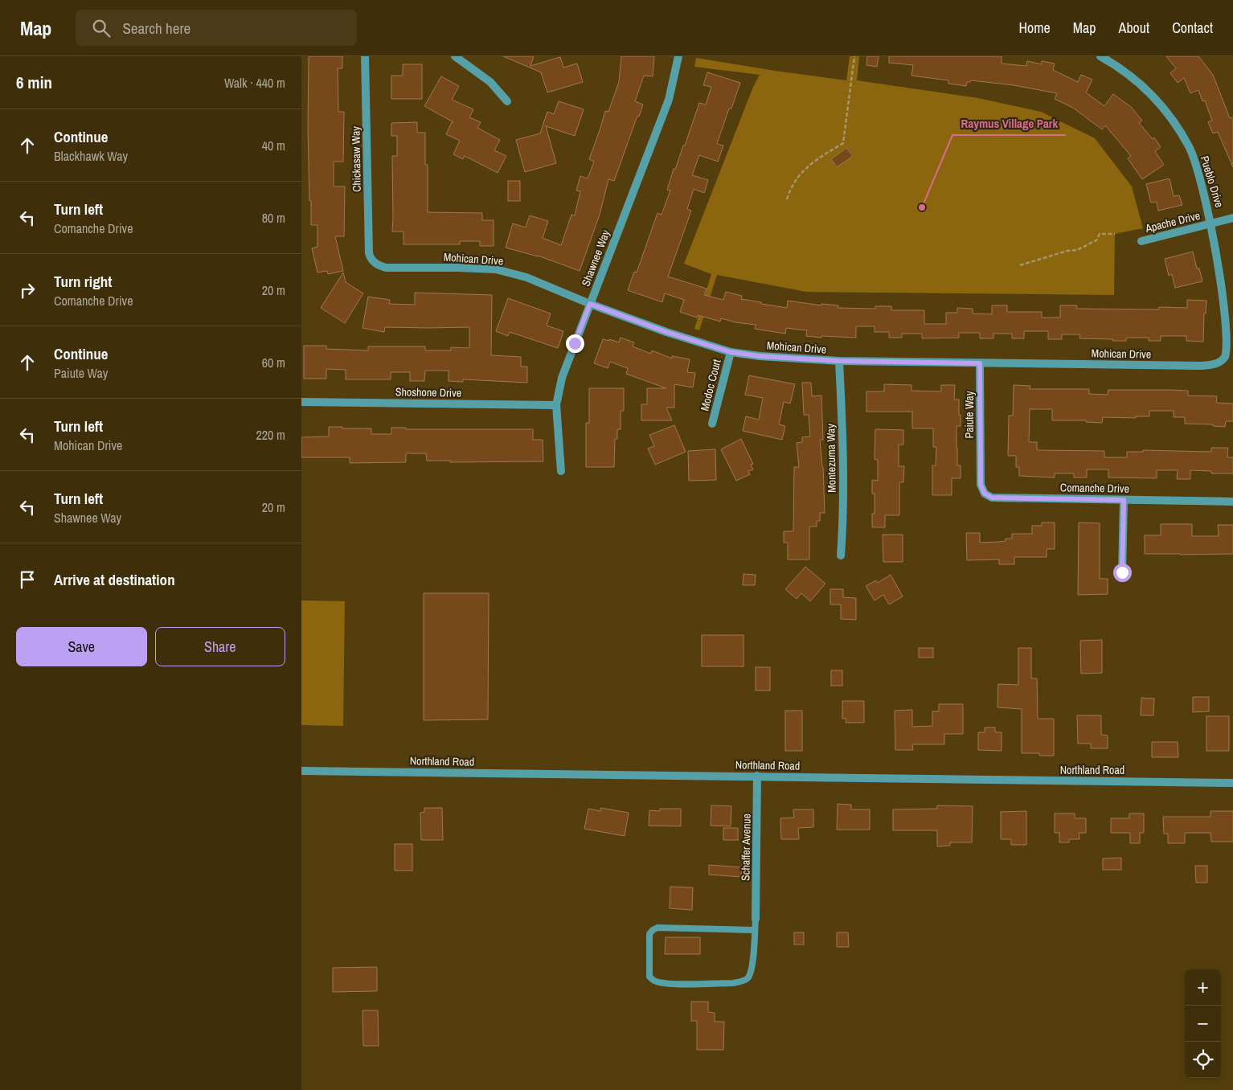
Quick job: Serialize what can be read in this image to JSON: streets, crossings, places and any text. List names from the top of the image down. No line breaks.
{"streets":{"street":["Chickasaw Way","Pueblo Drive","Apache Drive","Shawnee Way","Mohican Drive","Modoc Court","Shoshone Drive","Paiute Way","Montezuma Way","Comanche Drive","Northland Road","Schaffer Avenue"]},"crossings":[["Chickasaw Way","Mohican Drive"],["Pueblo Drive","Apache Drive"],["Pueblo Drive","Mohican Drive"],["Shawnee Way","Mohican Drive"],["Shawnee Way","Shoshone Drive"],["Mohican Drive","Modoc Court"],["Mohican Drive","Paiute Way"],["Mohican Drive","Montezuma Way"],["Paiute Way","Comanche Drive"],["Northland Road","Schaffer Avenue"]],"places":["Raymus Village Park"],"page":{"header":"Map","search":"Search here","nav":["Home","Map","About","Contact"],"heading":["6 min","Walk · 440 m"],"list":[["Continue","Blackhawk Way","40 m"],["Turn left","Comanche Drive","80 m"],["Turn right","Comanche Drive","20 m"],["Continue","Paiute Way","60 m"],["Turn left","Mohican Drive","220 m"],["Turn left","Shawnee Way","20 m"],"Arrive at destination"],"buttons":["Save","Share"],"map_buttons":["+","−"]}}
